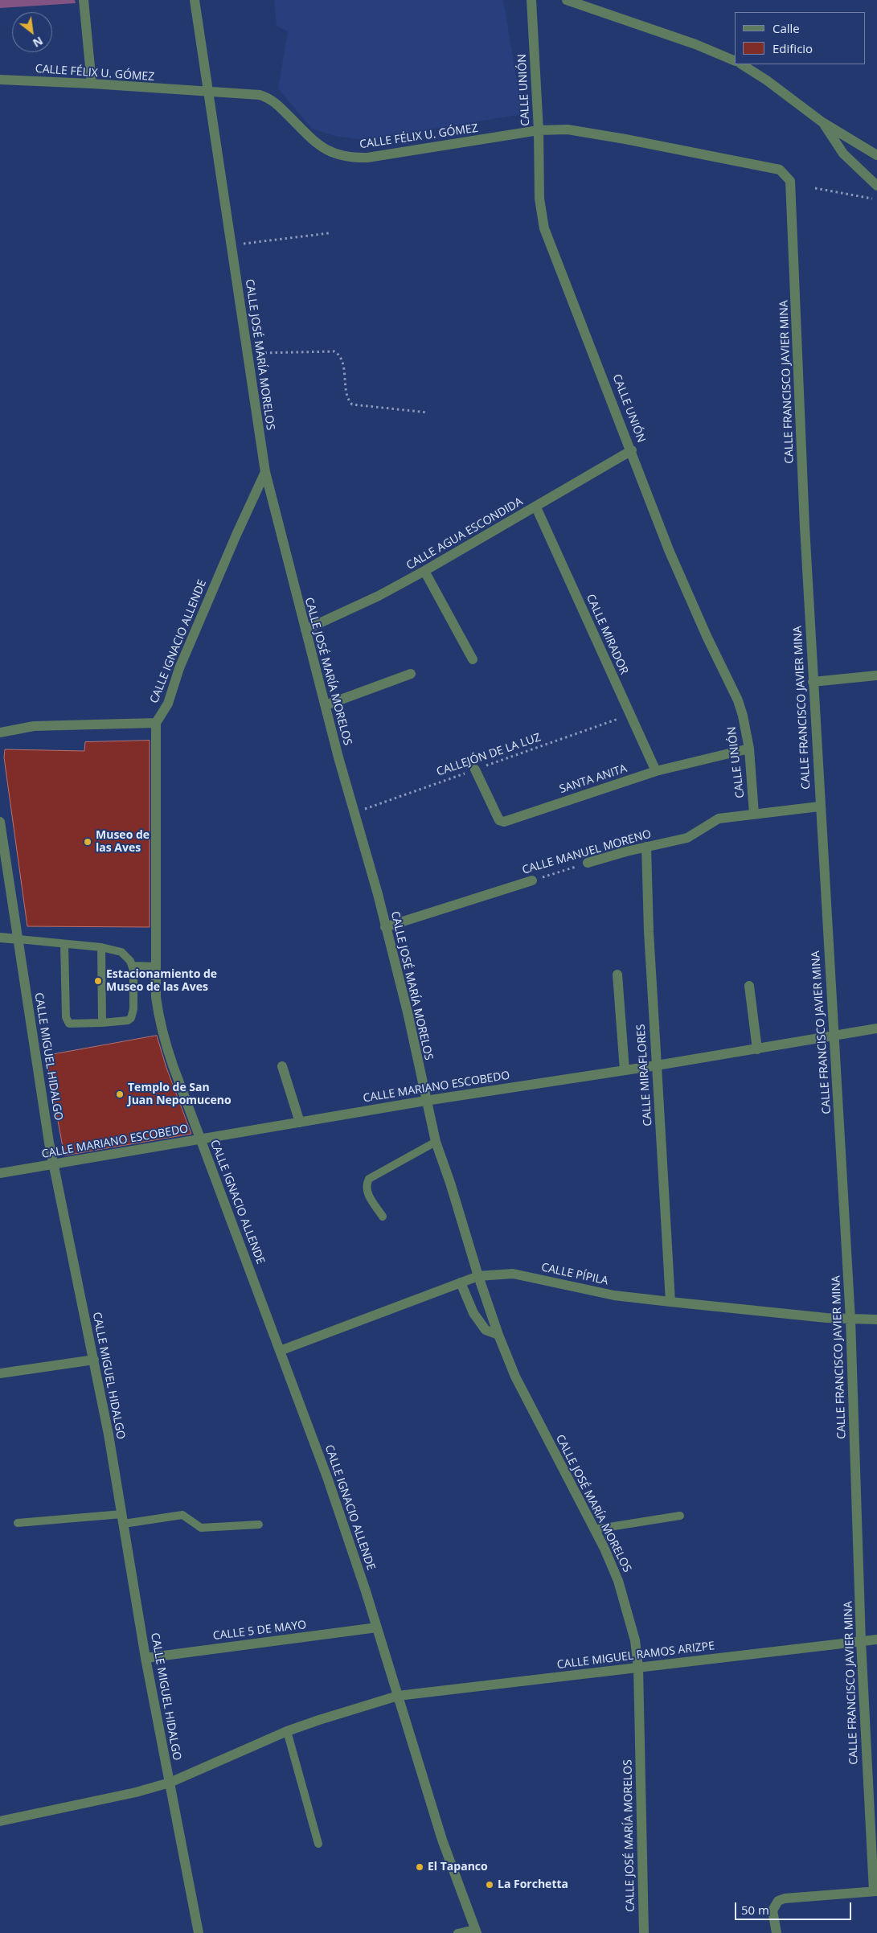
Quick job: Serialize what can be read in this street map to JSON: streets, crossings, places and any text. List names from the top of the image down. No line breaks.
{"streets":{"street":["CALLE FÉLIX U. GÓMEZ","CALLE UNIÓN","CALLE JOSÉ MARÍA MORELOS","CALLE FRANCISCO JAVIER MINA","CALLE AGUA ESCONDIDA","CALLE MIRADOR","CALLE IGNACIO ALLENDE","SANTA ANITA","CALLE MANUEL MORENO","CALLE MIGUEL HIDALGO","CALLE MIRAFLORES","CALLE MARIANO ESCOBEDO","CALLE PÍPILA","CALLE 5 DE MAYO","CALLE MIGUEL RAMOS ARIZPE"],"path":["CALLEJÓN DE LA LUZ"]},"crossings":[["CALLE FÉLIX U. GÓMEZ","CALLE UNIÓN"],["CALLE FÉLIX U. GÓMEZ","CALLE JOSÉ MARÍA MORELOS"],["CALLE FÉLIX U. GÓMEZ","CALLE FRANCISCO JAVIER MINA"],["CALLE UNIÓN","CALLE AGUA ESCONDIDA"],["CALLE UNIÓN","SANTA ANITA"],["CALLE UNIÓN","CALLE MANUEL MORENO"],["CALLE JOSÉ MARÍA MORELOS","CALLE AGUA ESCONDIDA"],["CALLE JOSÉ MARÍA MORELOS","CALLE IGNACIO ALLENDE"],["CALLE JOSÉ MARÍA MORELOS","CALLEJÓN DE LA LUZ"],["CALLE JOSÉ MARÍA MORELOS","CALLE MANUEL MORENO"],["CALLE JOSÉ MARÍA MORELOS","CALLE MARIANO ESCOBEDO"],["CALLE JOSÉ MARÍA MORELOS","CALLE PÍPILA"],["CALLE JOSÉ MARÍA MORELOS","CALLE MIGUEL RAMOS ARIZPE"],["CALLE FRANCISCO JAVIER MINA","CALLE MANUEL MORENO"],["CALLE FRANCISCO JAVIER MINA","CALLE MARIANO ESCOBEDO"],["CALLE FRANCISCO JAVIER MINA","CALLE PÍPILA"],["CALLE FRANCISCO JAVIER MINA","CALLE MIGUEL RAMOS ARIZPE"],["CALLE AGUA ESCONDIDA","CALLE MIRADOR"],["CALLE MIRADOR","CALLEJÓN DE LA LUZ"],["CALLE MIRADOR","SANTA ANITA"],["CALLE IGNACIO ALLENDE","CALLE MARIANO ESCOBEDO"],["CALLE IGNACIO ALLENDE","CALLE PÍPILA"],["CALLE IGNACIO ALLENDE","CALLE 5 DE MAYO"],["CALLE IGNACIO ALLENDE","CALLE MIGUEL RAMOS ARIZPE"],["CALLEJÓN DE LA LUZ","SANTA ANITA"],["CALLE MANUEL MORENO","CALLE MIRAFLORES"],["CALLE MIGUEL HIDALGO","CALLE MARIANO ESCOBEDO"],["CALLE MIGUEL HIDALGO","CALLE 5 DE MAYO"],["CALLE MIGUEL HIDALGO","CALLE MIGUEL RAMOS ARIZPE"],["CALLE MIRAFLORES","CALLE MARIANO ESCOBEDO"],["CALLE MIRAFLORES","CALLE PÍPILA"]],"places":["Museo de las Aves","Estacionamiento de Museo de las Aves","Templo de San Juan Nepomuceno","El Tapanco","La Forchetta"],"legend":["Calle","Edificio"],"scale_bar":"50 m","north":"bottom right"}
